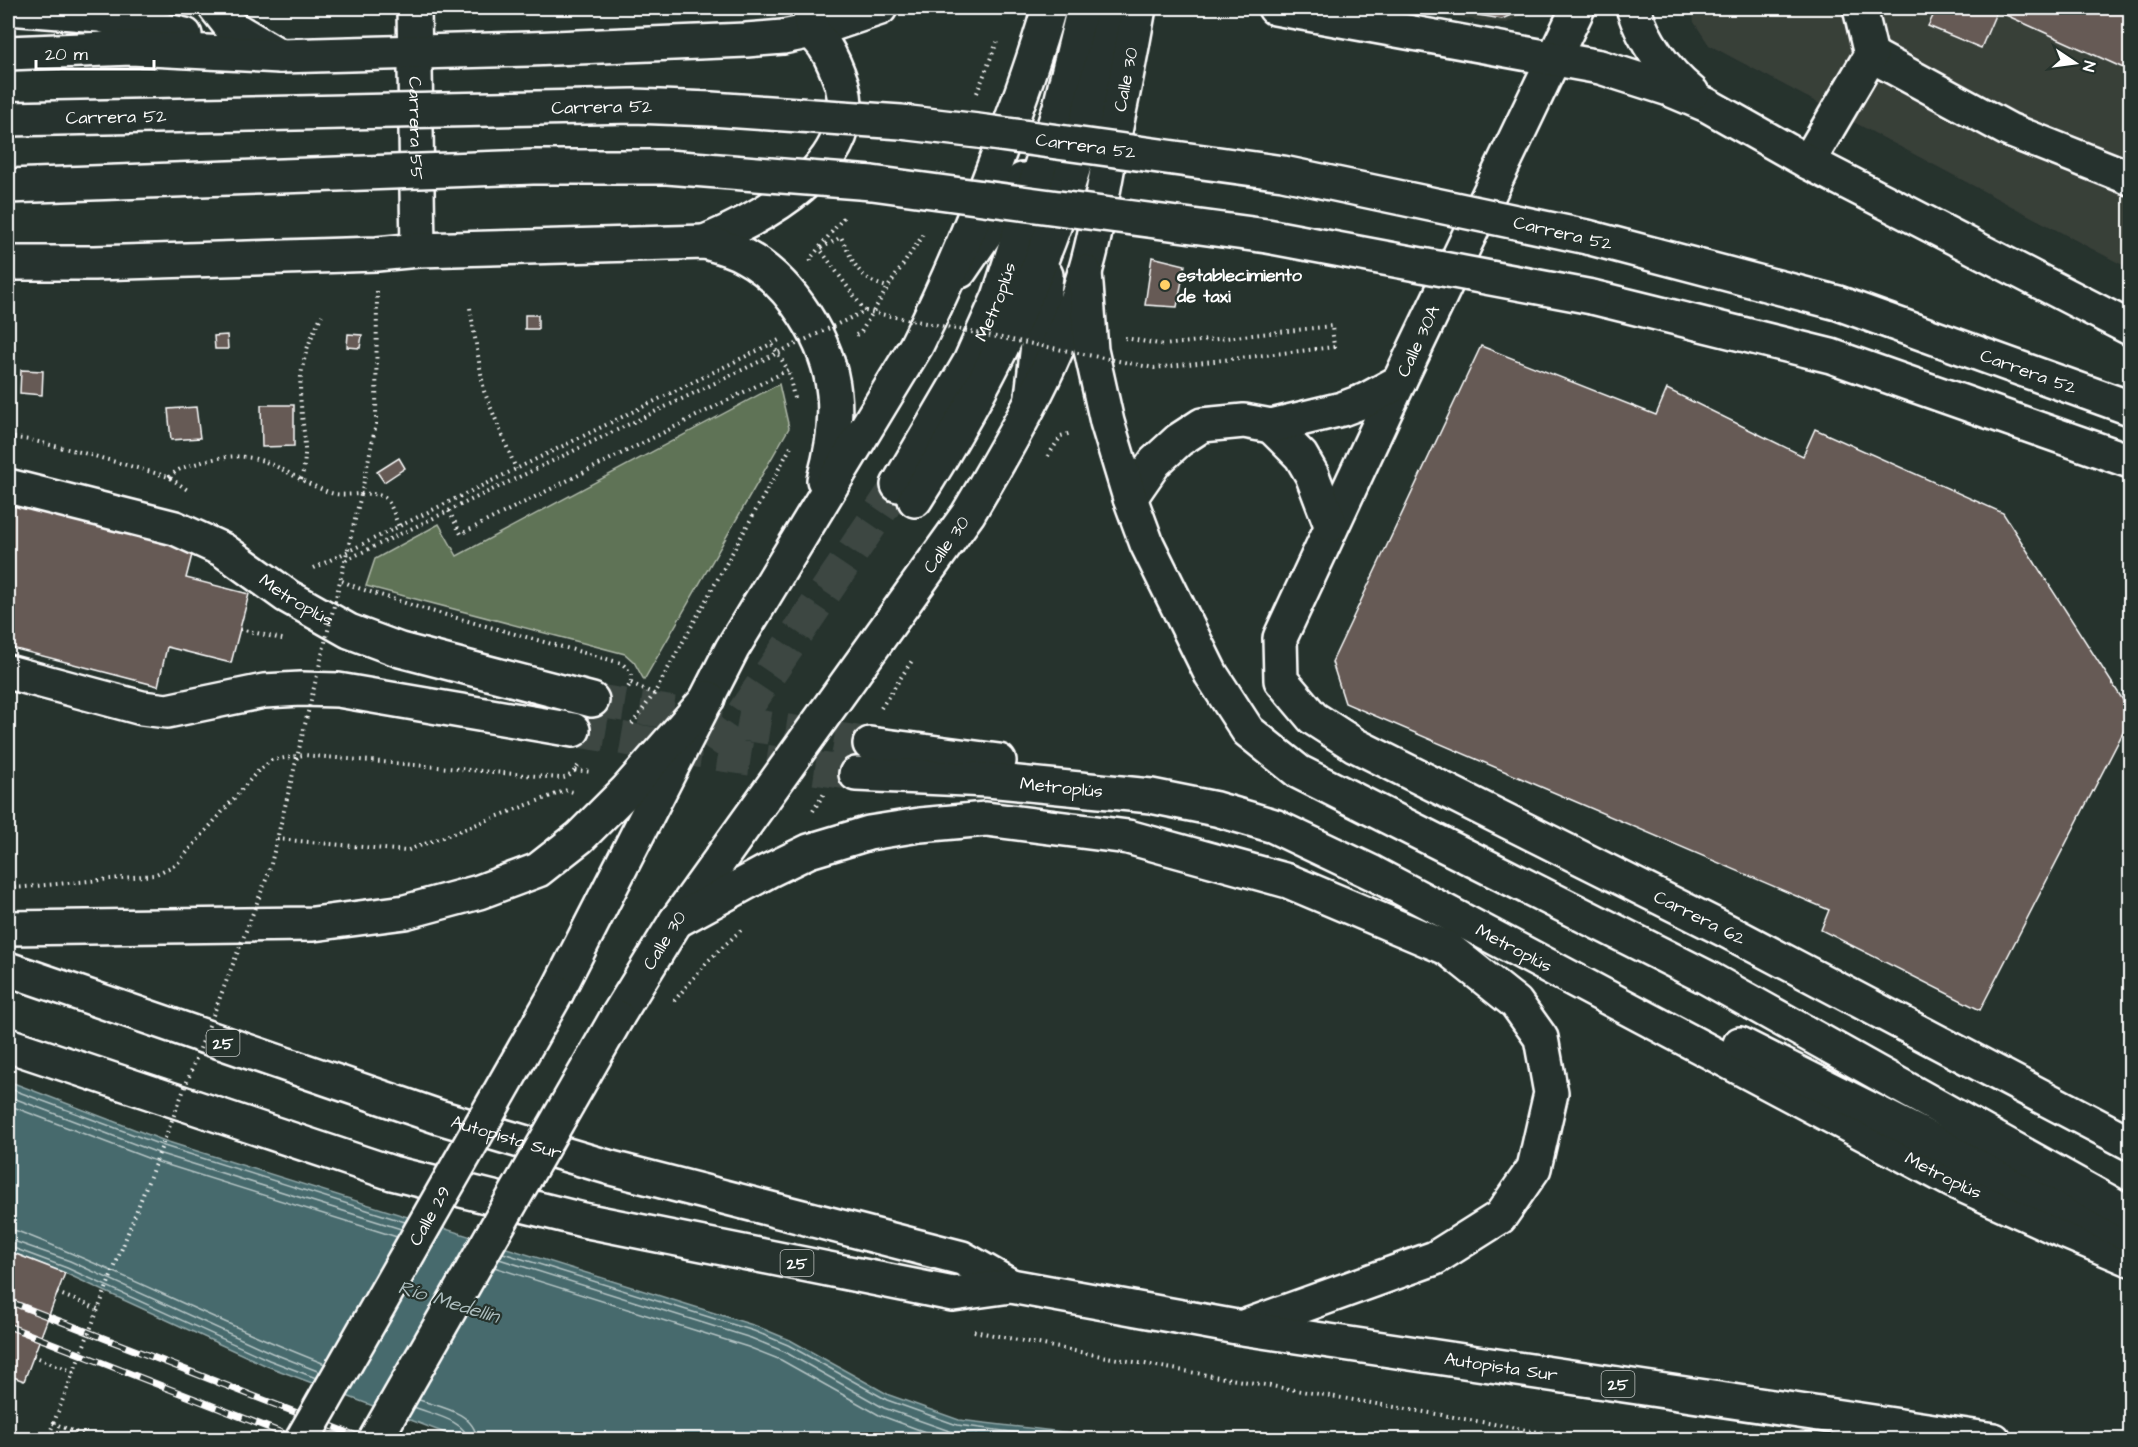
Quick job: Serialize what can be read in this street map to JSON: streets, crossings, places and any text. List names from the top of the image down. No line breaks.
{"streets":{"main road":["Calle 30","Carrera 52","Carrera 55","Metroplús","Calle 30A","Carrera 62","25","Autopista Sur","Calle 29"]},"crossings":[["Calle 30","Metroplús"],["Calle 30A","Carrera 62"]],"water":["Río Medellín"],"places":["establecimiento de taxi"],"scale_bar":"20 m","north":"right"}
